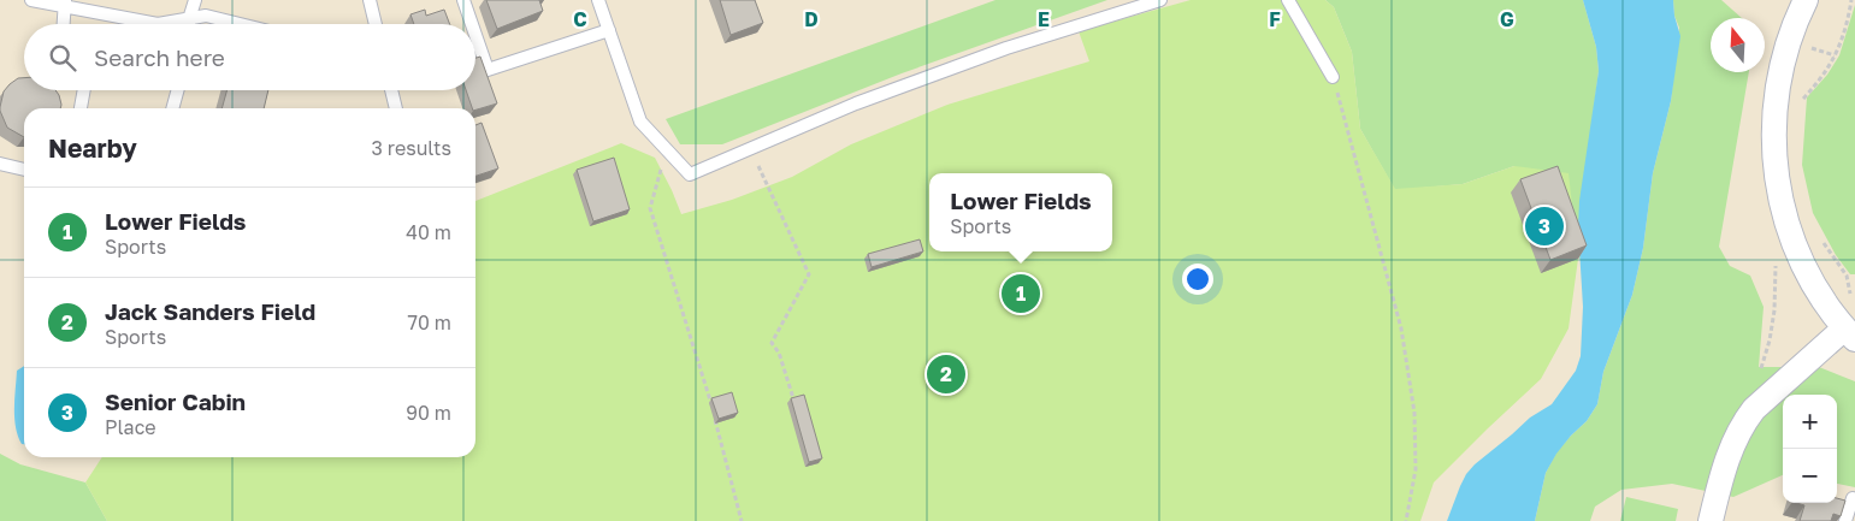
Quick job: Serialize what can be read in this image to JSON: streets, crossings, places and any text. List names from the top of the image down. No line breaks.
{"north":"top","page":{"search":"Search here","heading":["Nearby","3 results"],"popup":["Lower Fields","Sports"],"list":[{"mark":"1","name":"Lower Fields","note":"Sports","value":"40 m"},{"mark":"2","name":"Jack Sanders Field","note":"Sports","value":"70 m"},{"mark":"3","name":"Senior Cabin","note":"Place","value":"90 m"}],"pins":["3","1","2"],"map_buttons":["+","−"]},"grid":{"columns":["C","D","E","F","G"]}}
